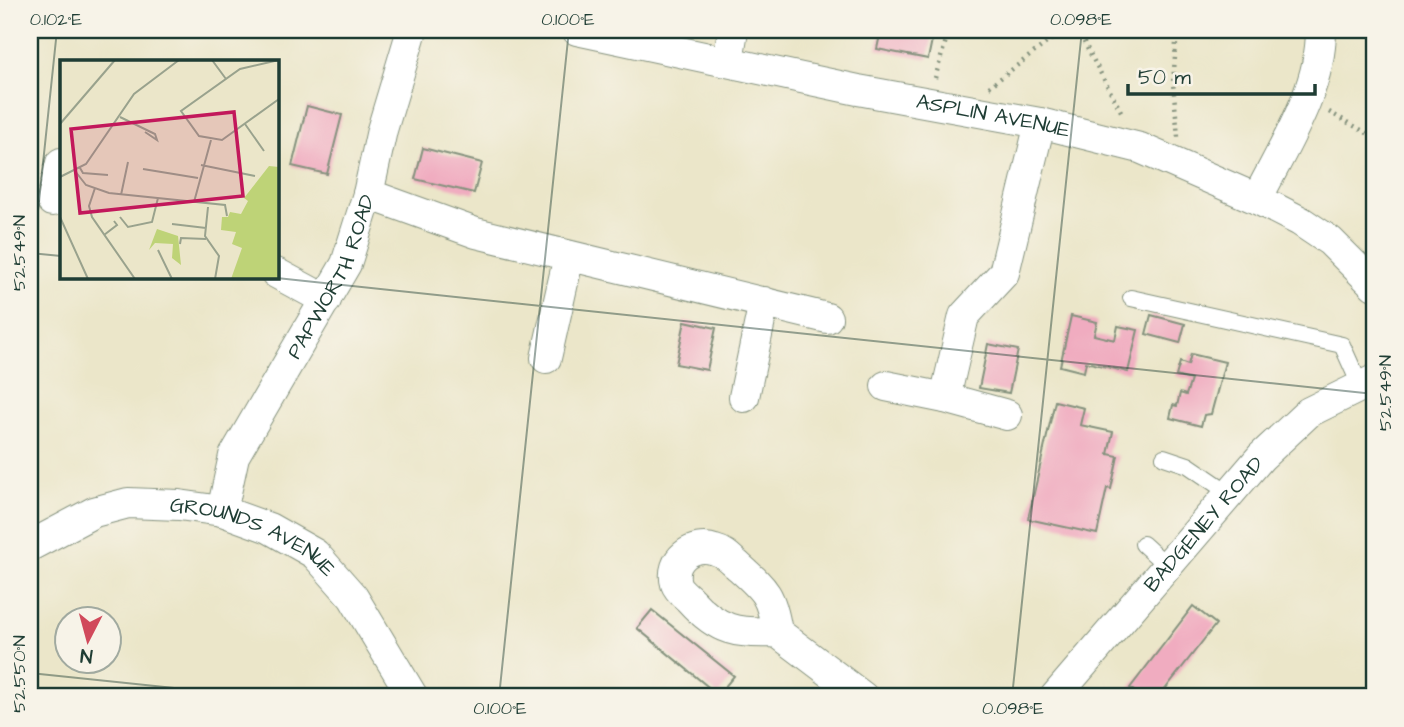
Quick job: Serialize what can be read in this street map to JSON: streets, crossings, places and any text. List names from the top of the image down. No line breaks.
{"streets":{"street":["ASPLIN AVENUE","PAPWORTH ROAD","BADGENEY ROAD","GROUNDS AVENUE"]},"crossings":[["PAPWORTH ROAD","GROUNDS AVENUE"]],"scale_bar":"50 m","north":"bottom","coordinates":["0.102°E","0.100°E","0.098°E","52.549°N","52.550°N"]}
